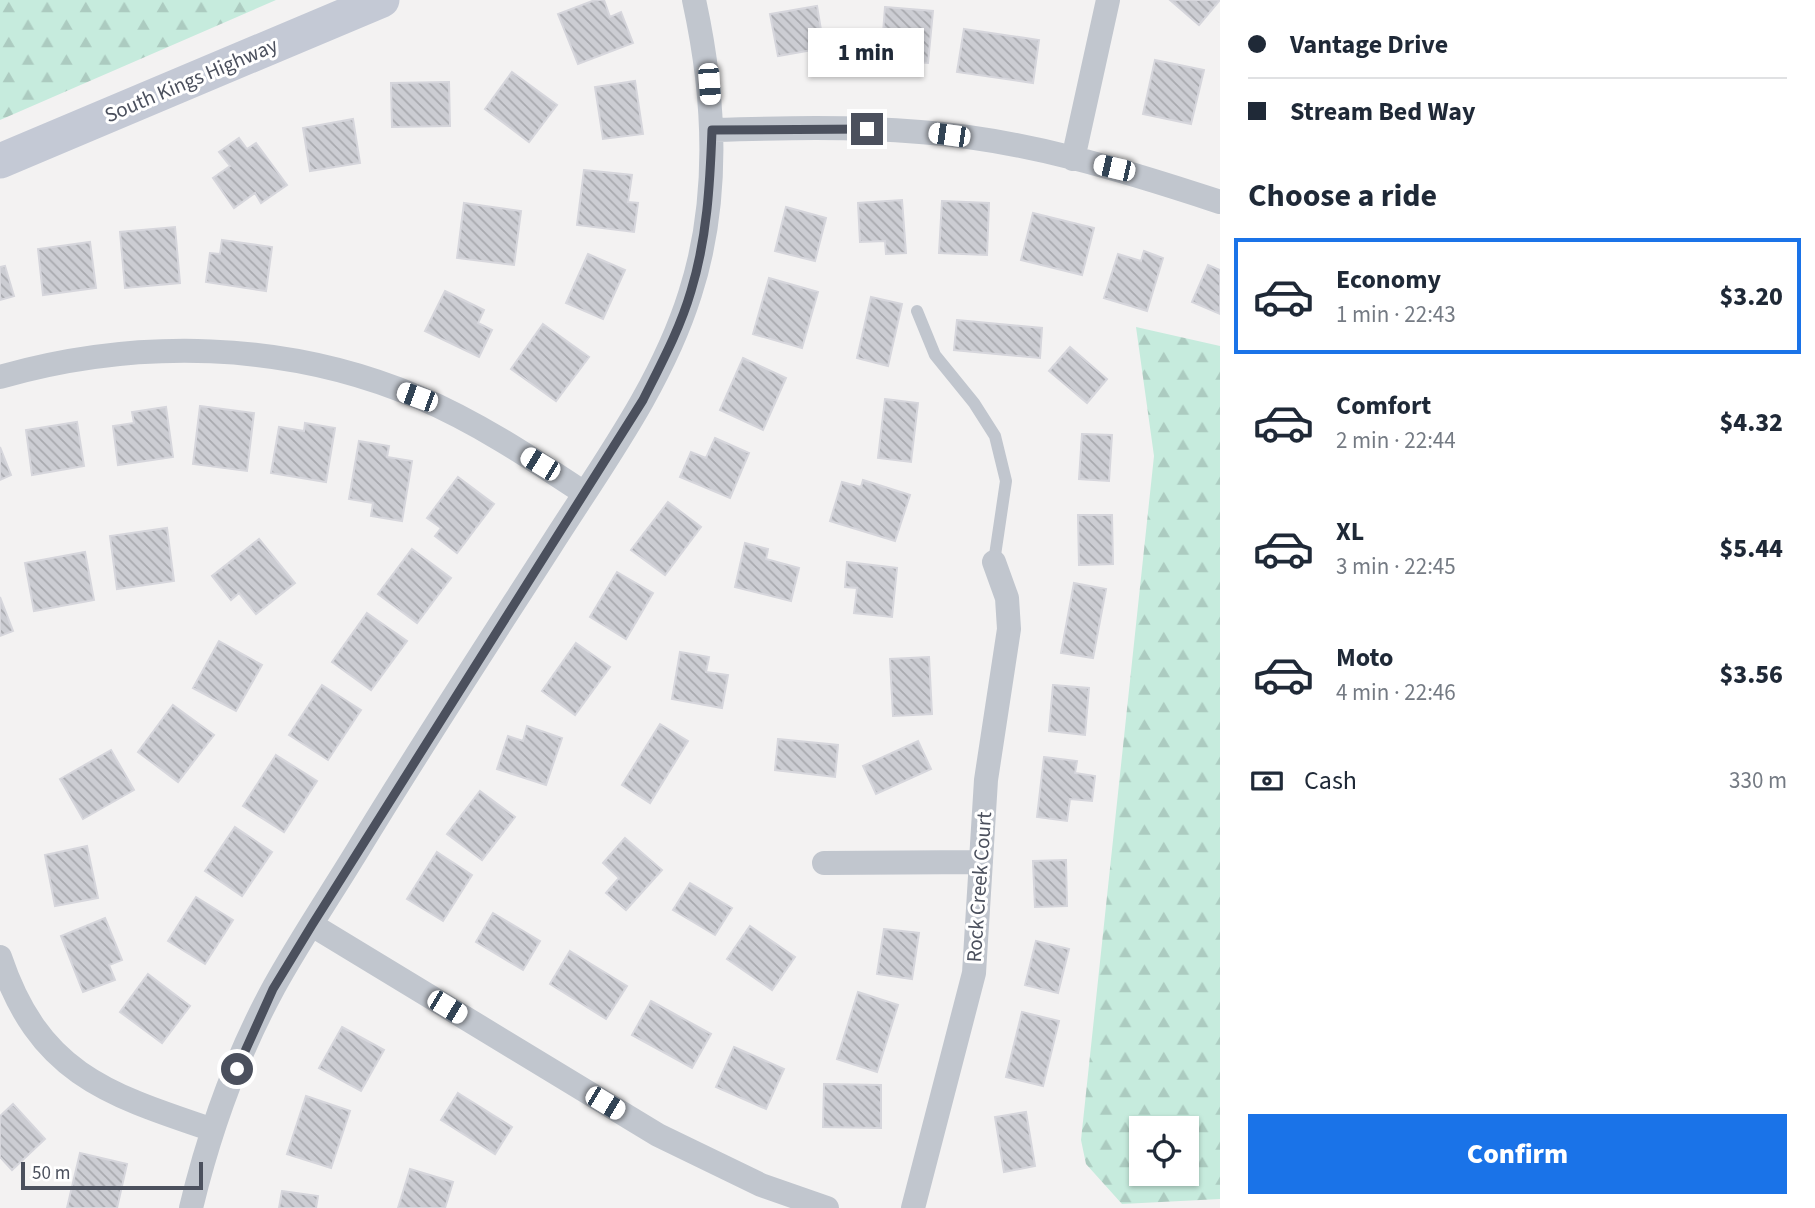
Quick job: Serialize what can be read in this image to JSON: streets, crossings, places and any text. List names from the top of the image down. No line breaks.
{"streets":{"main road":["South Kings Highway"],"street":["Rock Creek Court"]},"scale_bar":"50 m","page":{"banner":["Vantage Drive","Stream Bed Way"],"bubble":"1 min","heading":"Choose a ride","list":[{"name":"Economy","note":"1 min · 22:43","value":"$3.20"},{"name":"Comfort","note":"2 min · 22:44","value":"$4.32"},{"name":"XL","note":"3 min · 22:45","value":"$5.44"},{"name":"Moto","note":"4 min · 22:46","value":"$3.56"}],"pay":["Cash","330 m"],"buttons":"Confirm","scale":"50 m"}}
